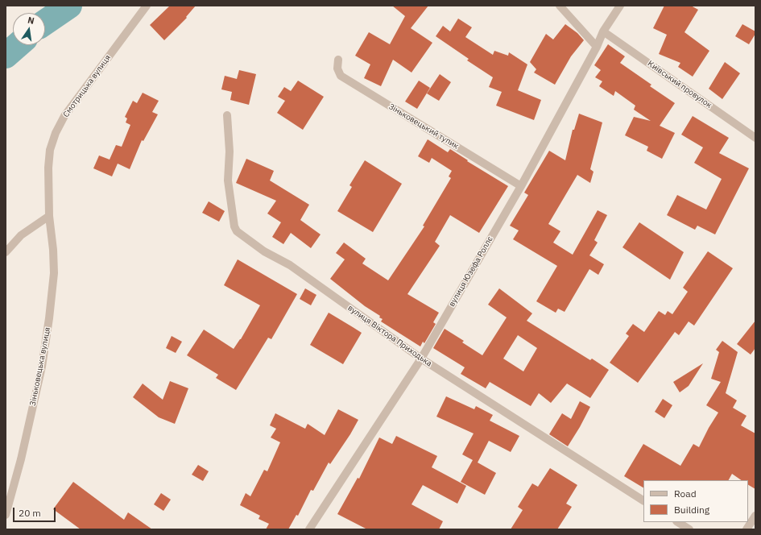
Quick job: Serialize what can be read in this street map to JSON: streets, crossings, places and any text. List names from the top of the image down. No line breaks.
{"streets":{"street":["Київський провулок","Смотрицька вулиця","Зіньковецький тупик","вулиця Юзефа Роллє","вулиця Віктора Приходька","Зіньковецька вулиця"]},"crossings":[["Київський провулок","вулиця Юзефа Роллє"],["Смотрицька вулиця","Зіньковецька вулиця"],["Зіньковецький тупик","вулиця Юзефа Роллє"],["вулиця Юзефа Роллє","вулиця Віктора Приходька"]],"legend":["Road","Building"],"scale_bar":"20 m","north":"top"}
